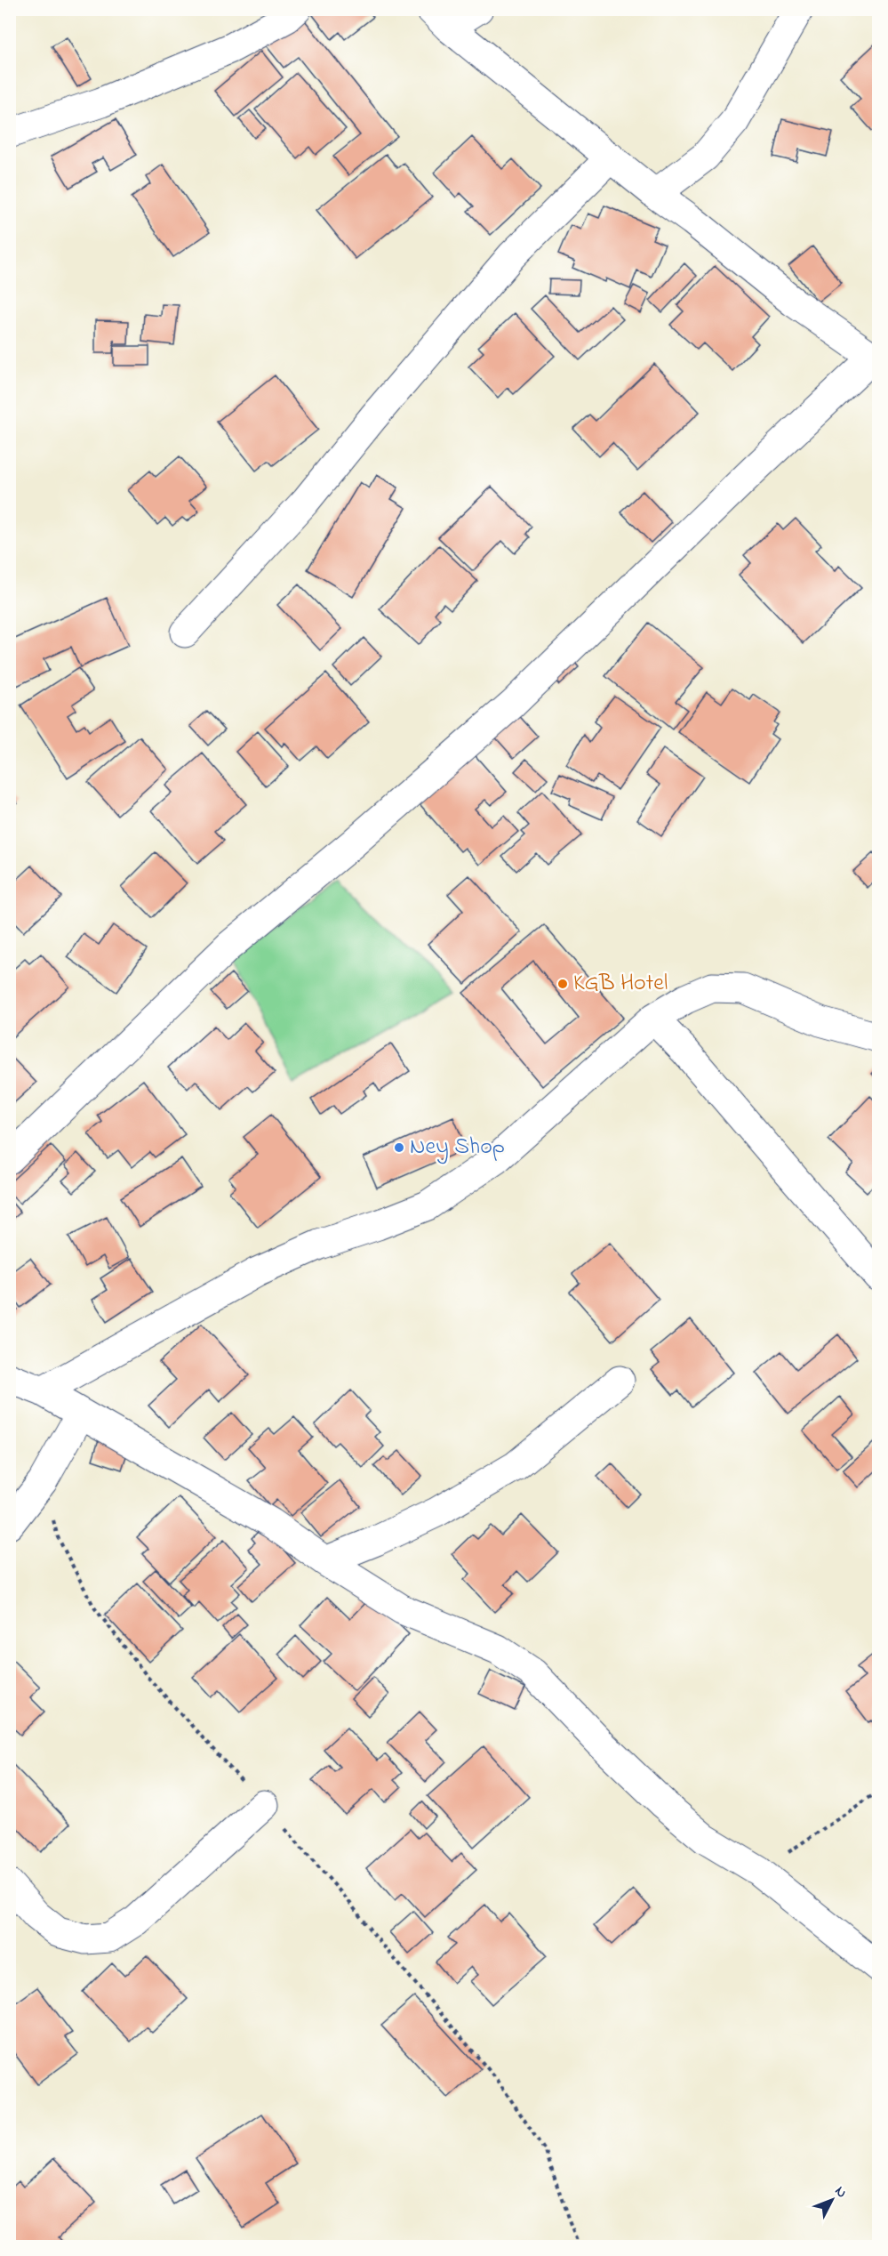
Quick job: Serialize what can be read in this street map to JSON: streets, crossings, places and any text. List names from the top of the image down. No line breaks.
{"places":["KGB Hotel","Ney Shop"],"north":"top right"}
